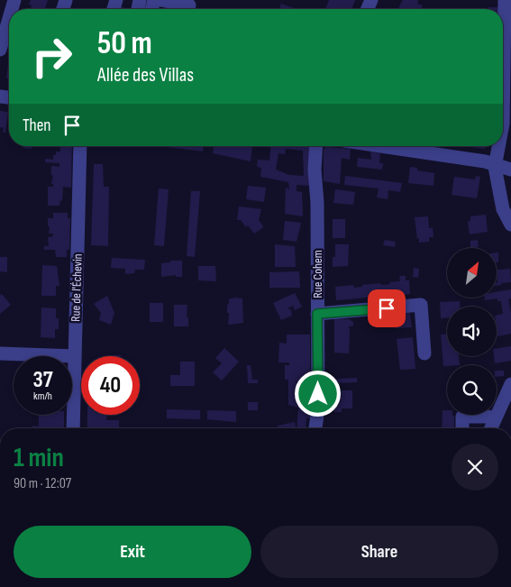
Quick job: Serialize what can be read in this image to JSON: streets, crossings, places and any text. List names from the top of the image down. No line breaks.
{"streets":{"street":["Rue Cohem","Rue de l'Échevin"]},"north":"top right","page":{"turn":["50 m","Allée des Villas"],"then":"Then","speed":"37 km/h","limit":"40","heading":["1 min","90 m · 12:07"],"buttons":["Exit","Share"]}}
